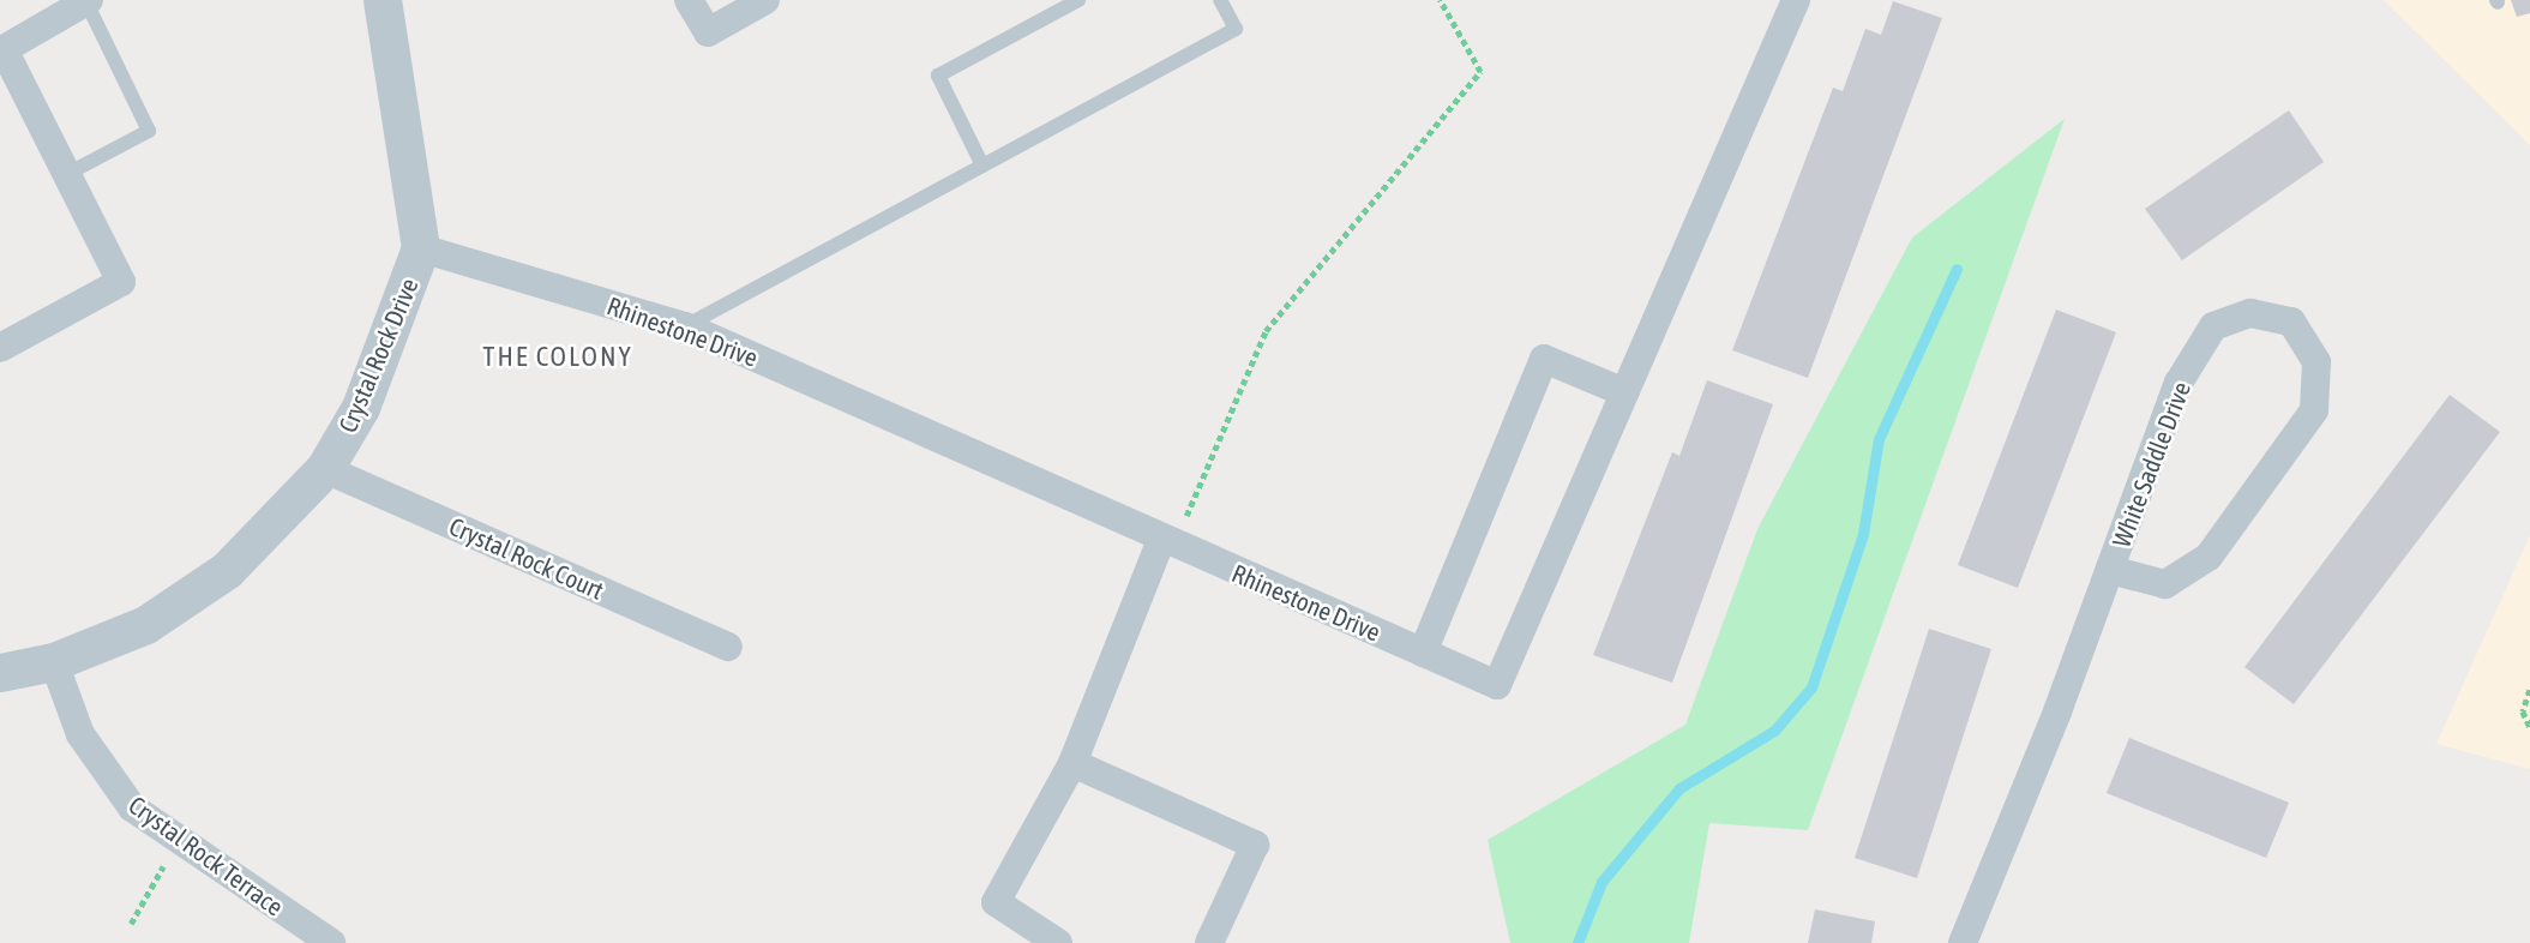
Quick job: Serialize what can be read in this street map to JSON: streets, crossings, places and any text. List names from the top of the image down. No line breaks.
{"streets":{"street":["Rhinestone Drive","Crystal Rock Drive","White Saddle Drive","Crystal Rock Court","Crystal Rock Terrace"]},"crossings":[["Rhinestone Drive","Crystal Rock Drive"],["Crystal Rock Drive","Crystal Rock Court"],["Crystal Rock Drive","Crystal Rock Terrace"]],"districts":["THE COLONY"]}
